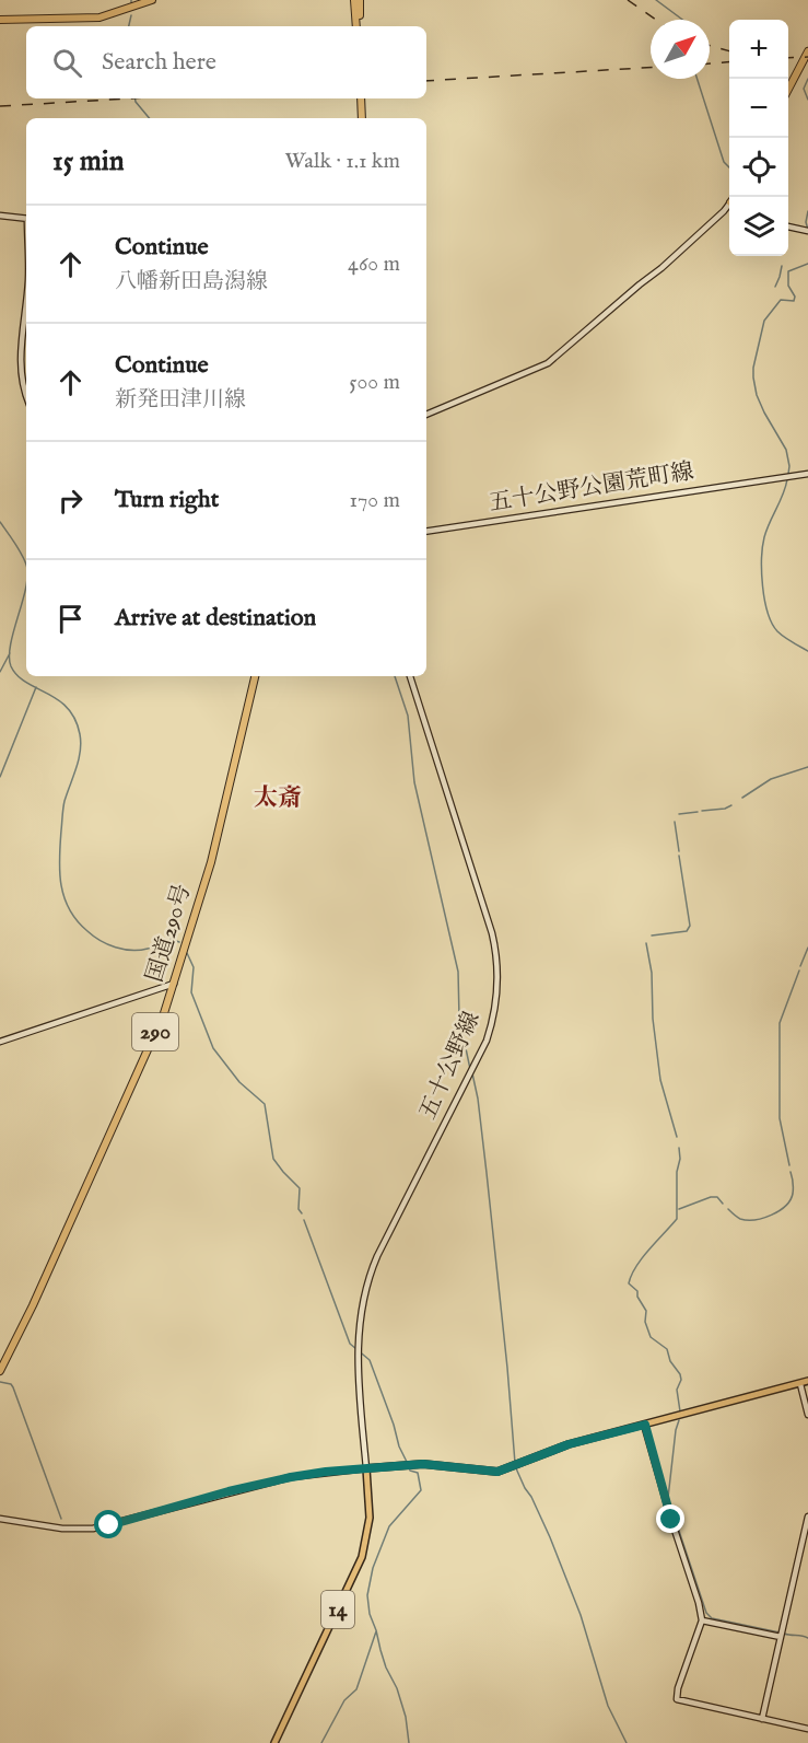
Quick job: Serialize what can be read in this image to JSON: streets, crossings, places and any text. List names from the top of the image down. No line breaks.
{"streets":{"highway":["国道290号","290"],"main road":["14"],"street":["五十公野公園荒町線","五十公野線"]},"crossings":[["五十公野線","14"]],"districts":["太斎"],"north":"top right","page":{"map_buttons":["+","−"],"search":"Search here","heading":["15 min","Walk · 1.1 km"],"list":[["Continue","八幡新田島潟線","460 m"],["Continue","新発田津川線","500 m"],["Turn right","170 m"],"Arrive at destination"]}}
